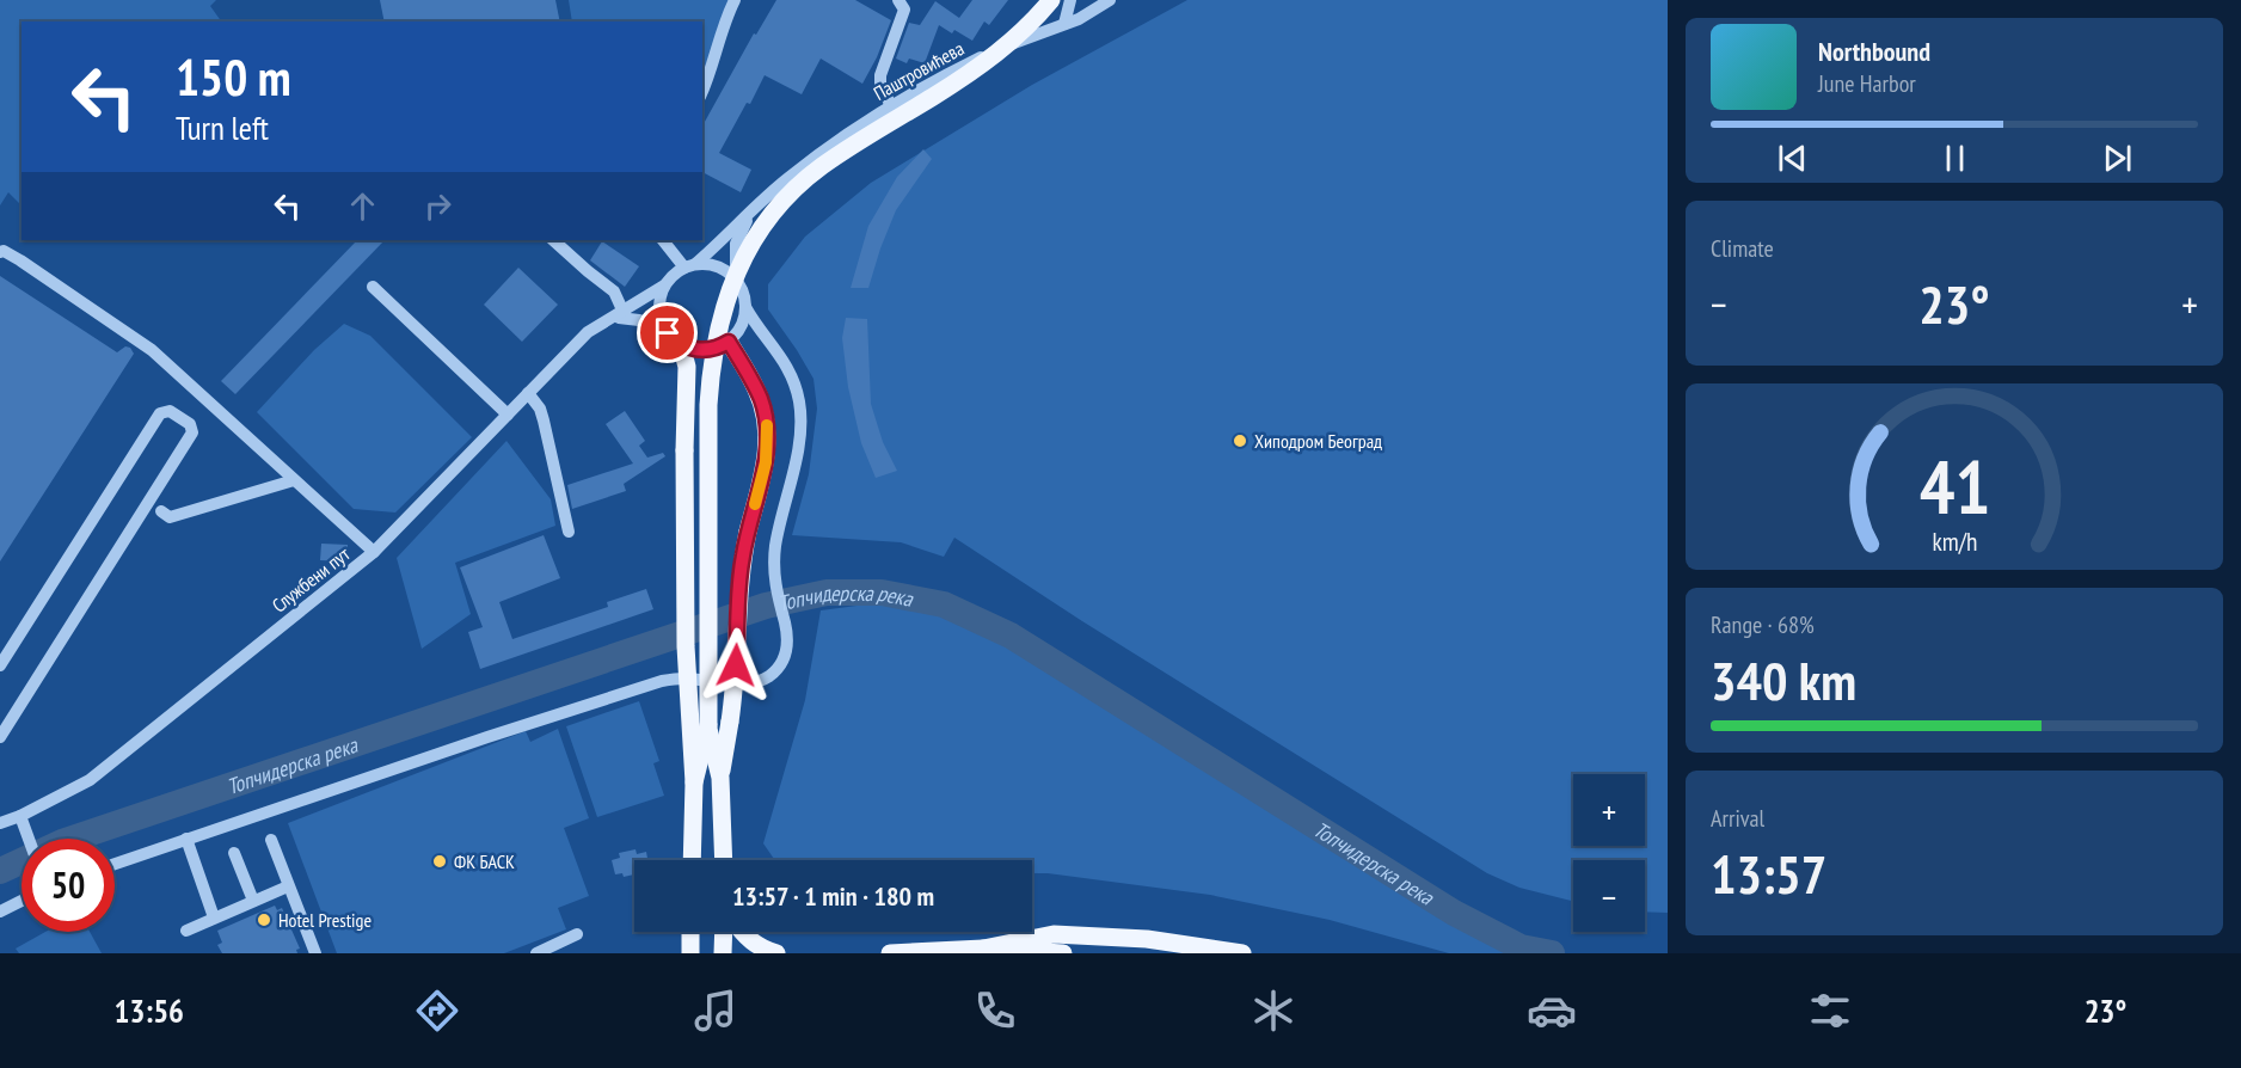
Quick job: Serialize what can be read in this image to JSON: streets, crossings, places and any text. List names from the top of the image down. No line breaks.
{"streets":{"street":["Паштровићева","Службени пут"]},"crossings":[["Паштровићева","Службени пут"]],"water":["Топчидерска река"],"places":["Хиподром Београд","ФК БАСК","Hotel Prestige"],"page":{"turn":["150 m","Turn left"],"song":["Northbound","June Harbor"],"tile":["Climate",["Range · 68%","340 km"],["Arrival","13:57"]],"heat":["−","23°","+"],"map_buttons":["+","−"],"limit":"50","trip":"13:57 · 1 min · 180 m","tabs":["13:56","23°"],"gauge":["41","km/h"]}}
